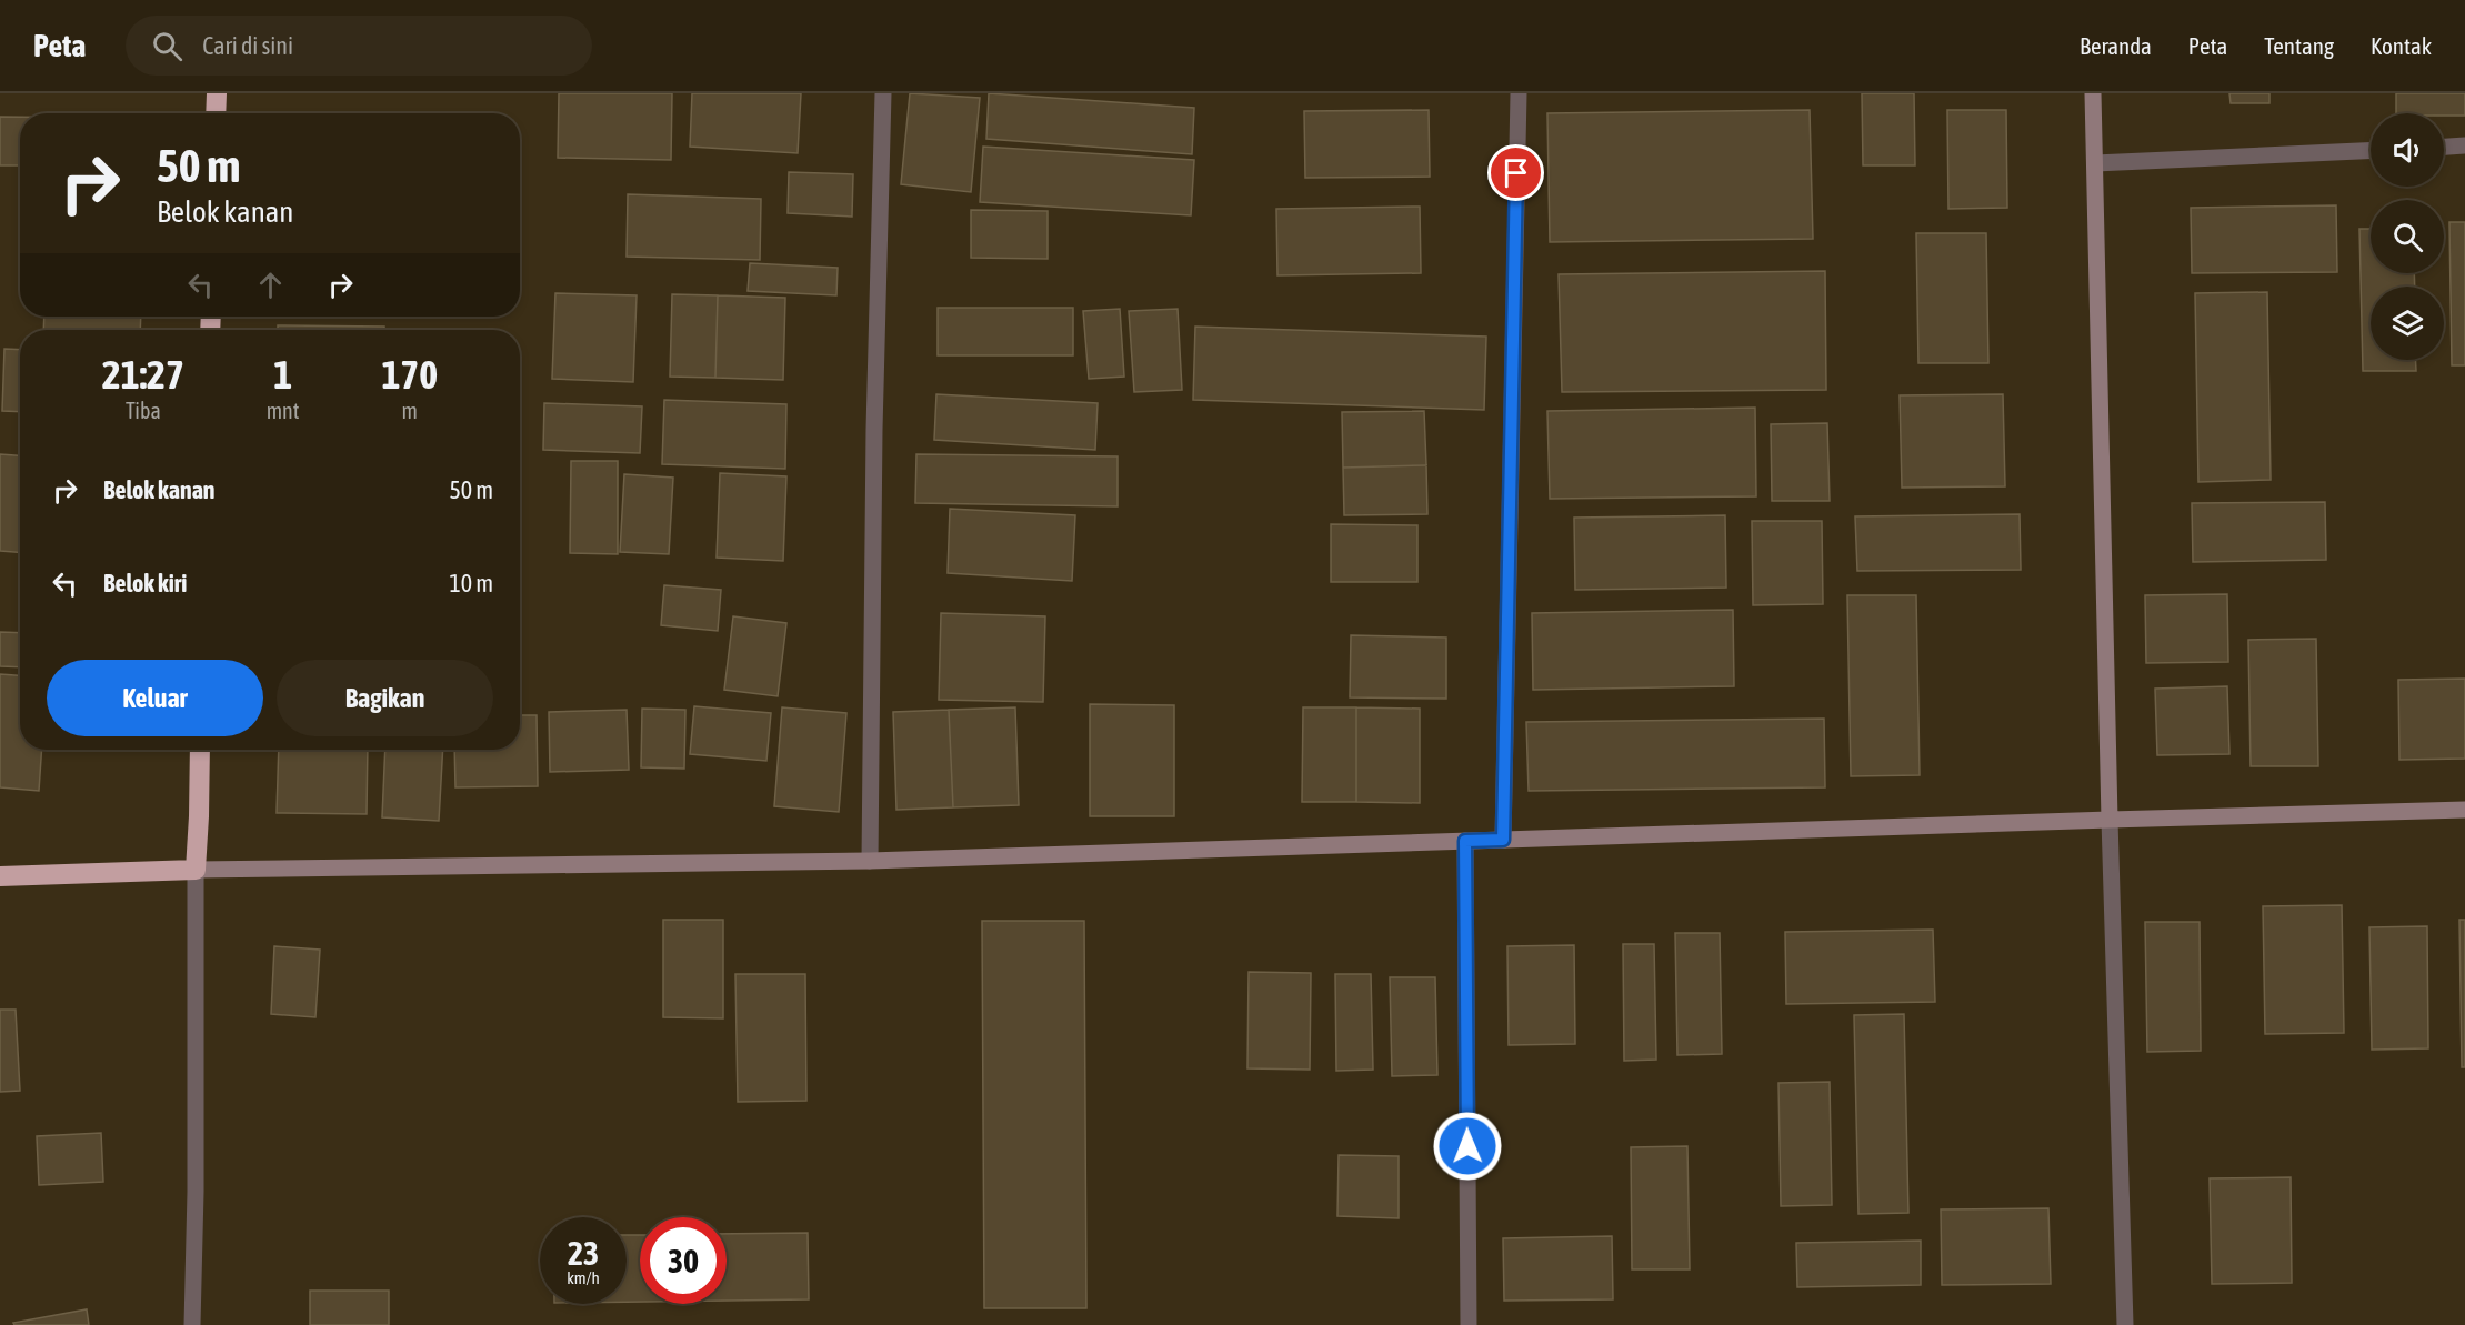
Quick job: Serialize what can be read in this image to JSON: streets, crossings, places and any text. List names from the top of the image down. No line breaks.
{"page":{"header":"Peta","search":"Cari di sini","nav":["Beranda","Peta","Tentang","Kontak"],"turn":["50 m","Belok kanan"],"eta":["21:27","Tiba","1","mnt","170","m"],"list":[{"name":"Belok kanan","value":"50 m"},{"name":"Belok kiri","value":"10 m"}],"buttons":["Keluar","Bagikan"],"speed":"23 km/h","limit":"30"}}
